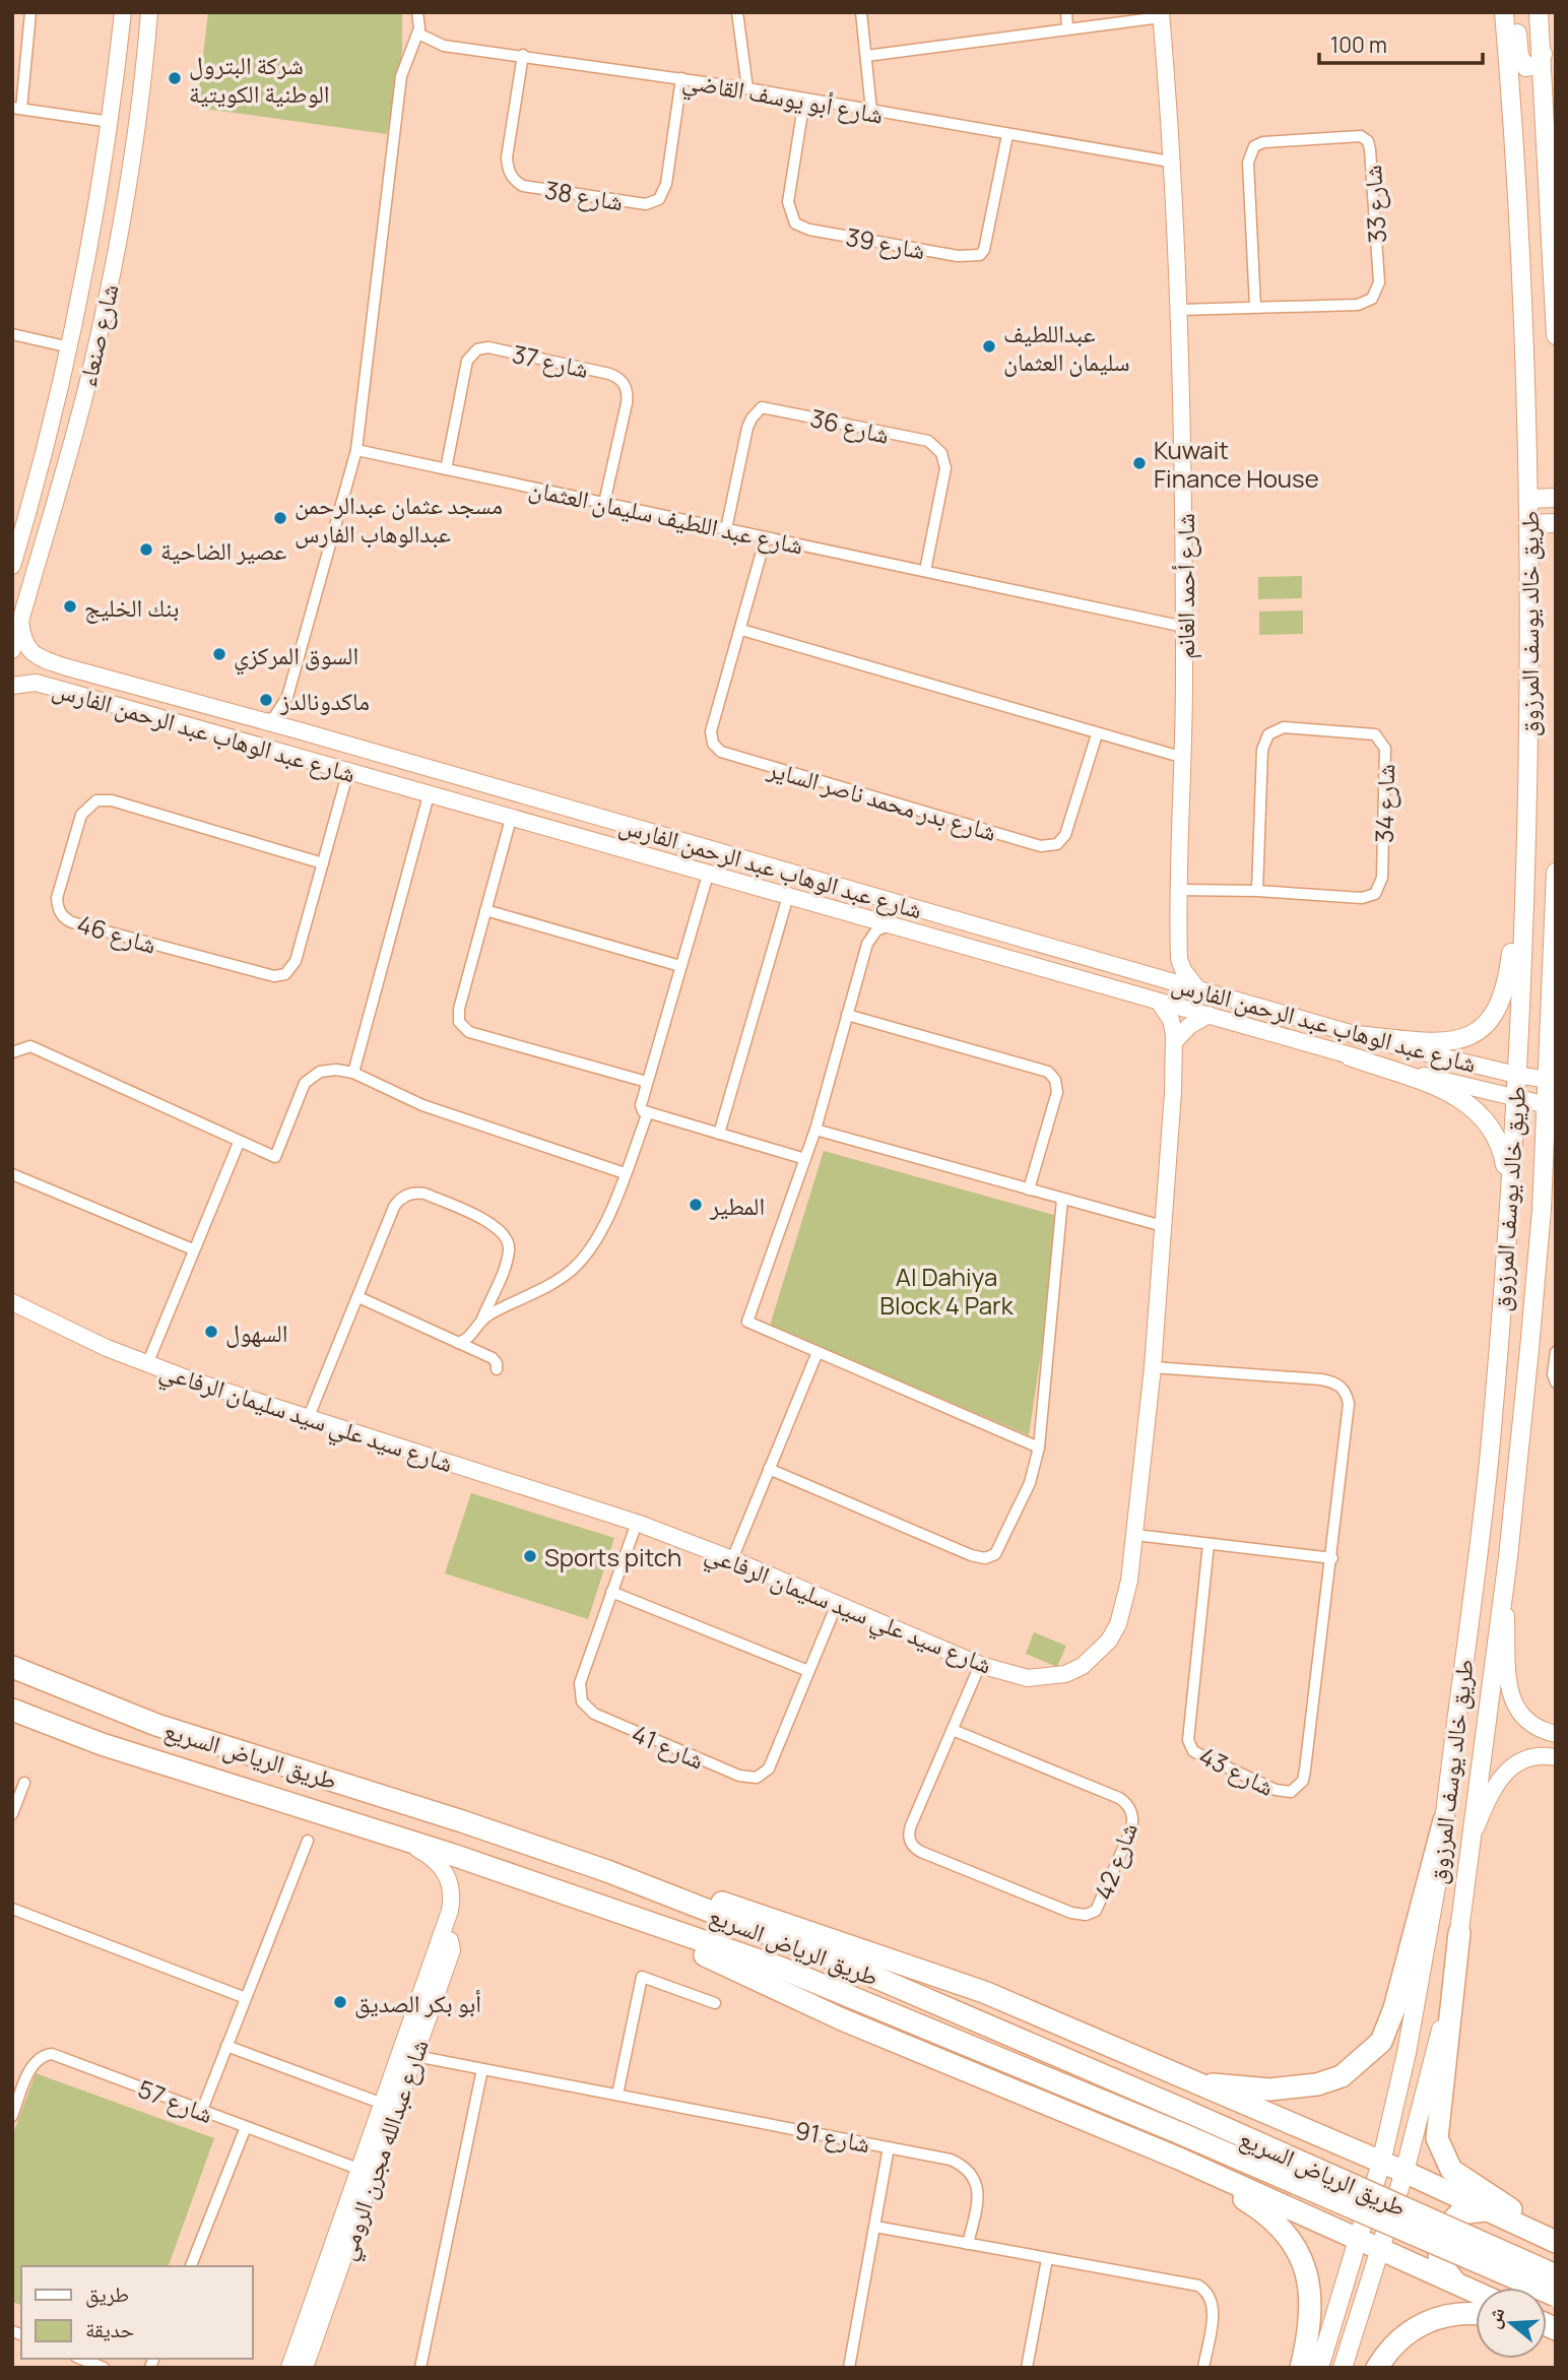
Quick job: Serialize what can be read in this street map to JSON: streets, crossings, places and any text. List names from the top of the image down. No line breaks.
{"streets":{"highway":["طريق الرياض السريع"],"main road":["طريق خالد يوسف المرزوق"],"street":["شارع أبو يوسف القاضي","شارع 38","شارع 33","شارع 39","شارع صنعاء","شارع 37","شارع 36","شارع عبد اللطيف سليمان العثمان","شارع أحمد الغانم","شارع عبد الوهاب عبد الرحمن الفارس","شارع بدر محمد ناصر الساير","شارع 34","شارع 46","شارع سيد علي سيد سليمان الرفاعي","شارع 41","شارع 43","شارع 42","شارع 57","شارع 91","شارع عبدالله مجرن الرومي"]},"crossings":[["شارع أبو يوسف القاضي","شارع 38"],["شارع أبو يوسف القاضي","شارع 39"],["شارع أبو يوسف القاضي","شارع أحمد الغانم"],["شارع 33","شارع أحمد الغانم"],["شارع صنعاء","شارع عبد الوهاب عبد الرحمن الفارس"],["شارع 37","شارع عبد اللطيف سليمان العثمان"],["شارع 36","شارع عبد اللطيف سليمان العثمان"],["شارع عبد اللطيف سليمان العثمان","شارع أحمد الغانم"],["شارع عبد اللطيف سليمان العثمان","شارع بدر محمد ناصر الساير"],["شارع أحمد الغانم","شارع عبد الوهاب عبد الرحمن الفارس"],["شارع أحمد الغانم","شارع 34"],["طريق خالد يوسف المرزوق","شارع عبد الوهاب عبد الرحمن الفارس"],["شارع عبد الوهاب عبد الرحمن الفارس","شارع 46"],["شارع عبد الوهاب عبد الرحمن الفارس","شارع سيد علي سيد سليمان الرفاعي"],["شارع سيد علي سيد سليمان الرفاعي","شارع 41"],["شارع سيد علي سيد سليمان الرفاعي","شارع 43"],["شارع سيد علي سيد سليمان الرفاعي","شارع 42"],["طريق الرياض السريع","شارع عبدالله مجرن الرومي"],["شارع 57","شارع عبدالله مجرن الرومي"],["شارع 91","شارع عبدالله مجرن الرومي"]],"parks":["Al Dahiya Block 4 Park"],"places":["شركة البترول الوطنية الكويتية","عبداللطيف سليمان العثمان","Kuwait Finance House","مسجد عثمان عبدالرحمن عبدالوهاب الفارس","عصير الضاحية","بنك الخليج","السوق المركزي","ماكدونالدز","المطير","السهول","Sports pitch","أبو بكر الصديق"],"legend":["طريق","حديقة"],"scale_bar":"100 m","north":"left"}
